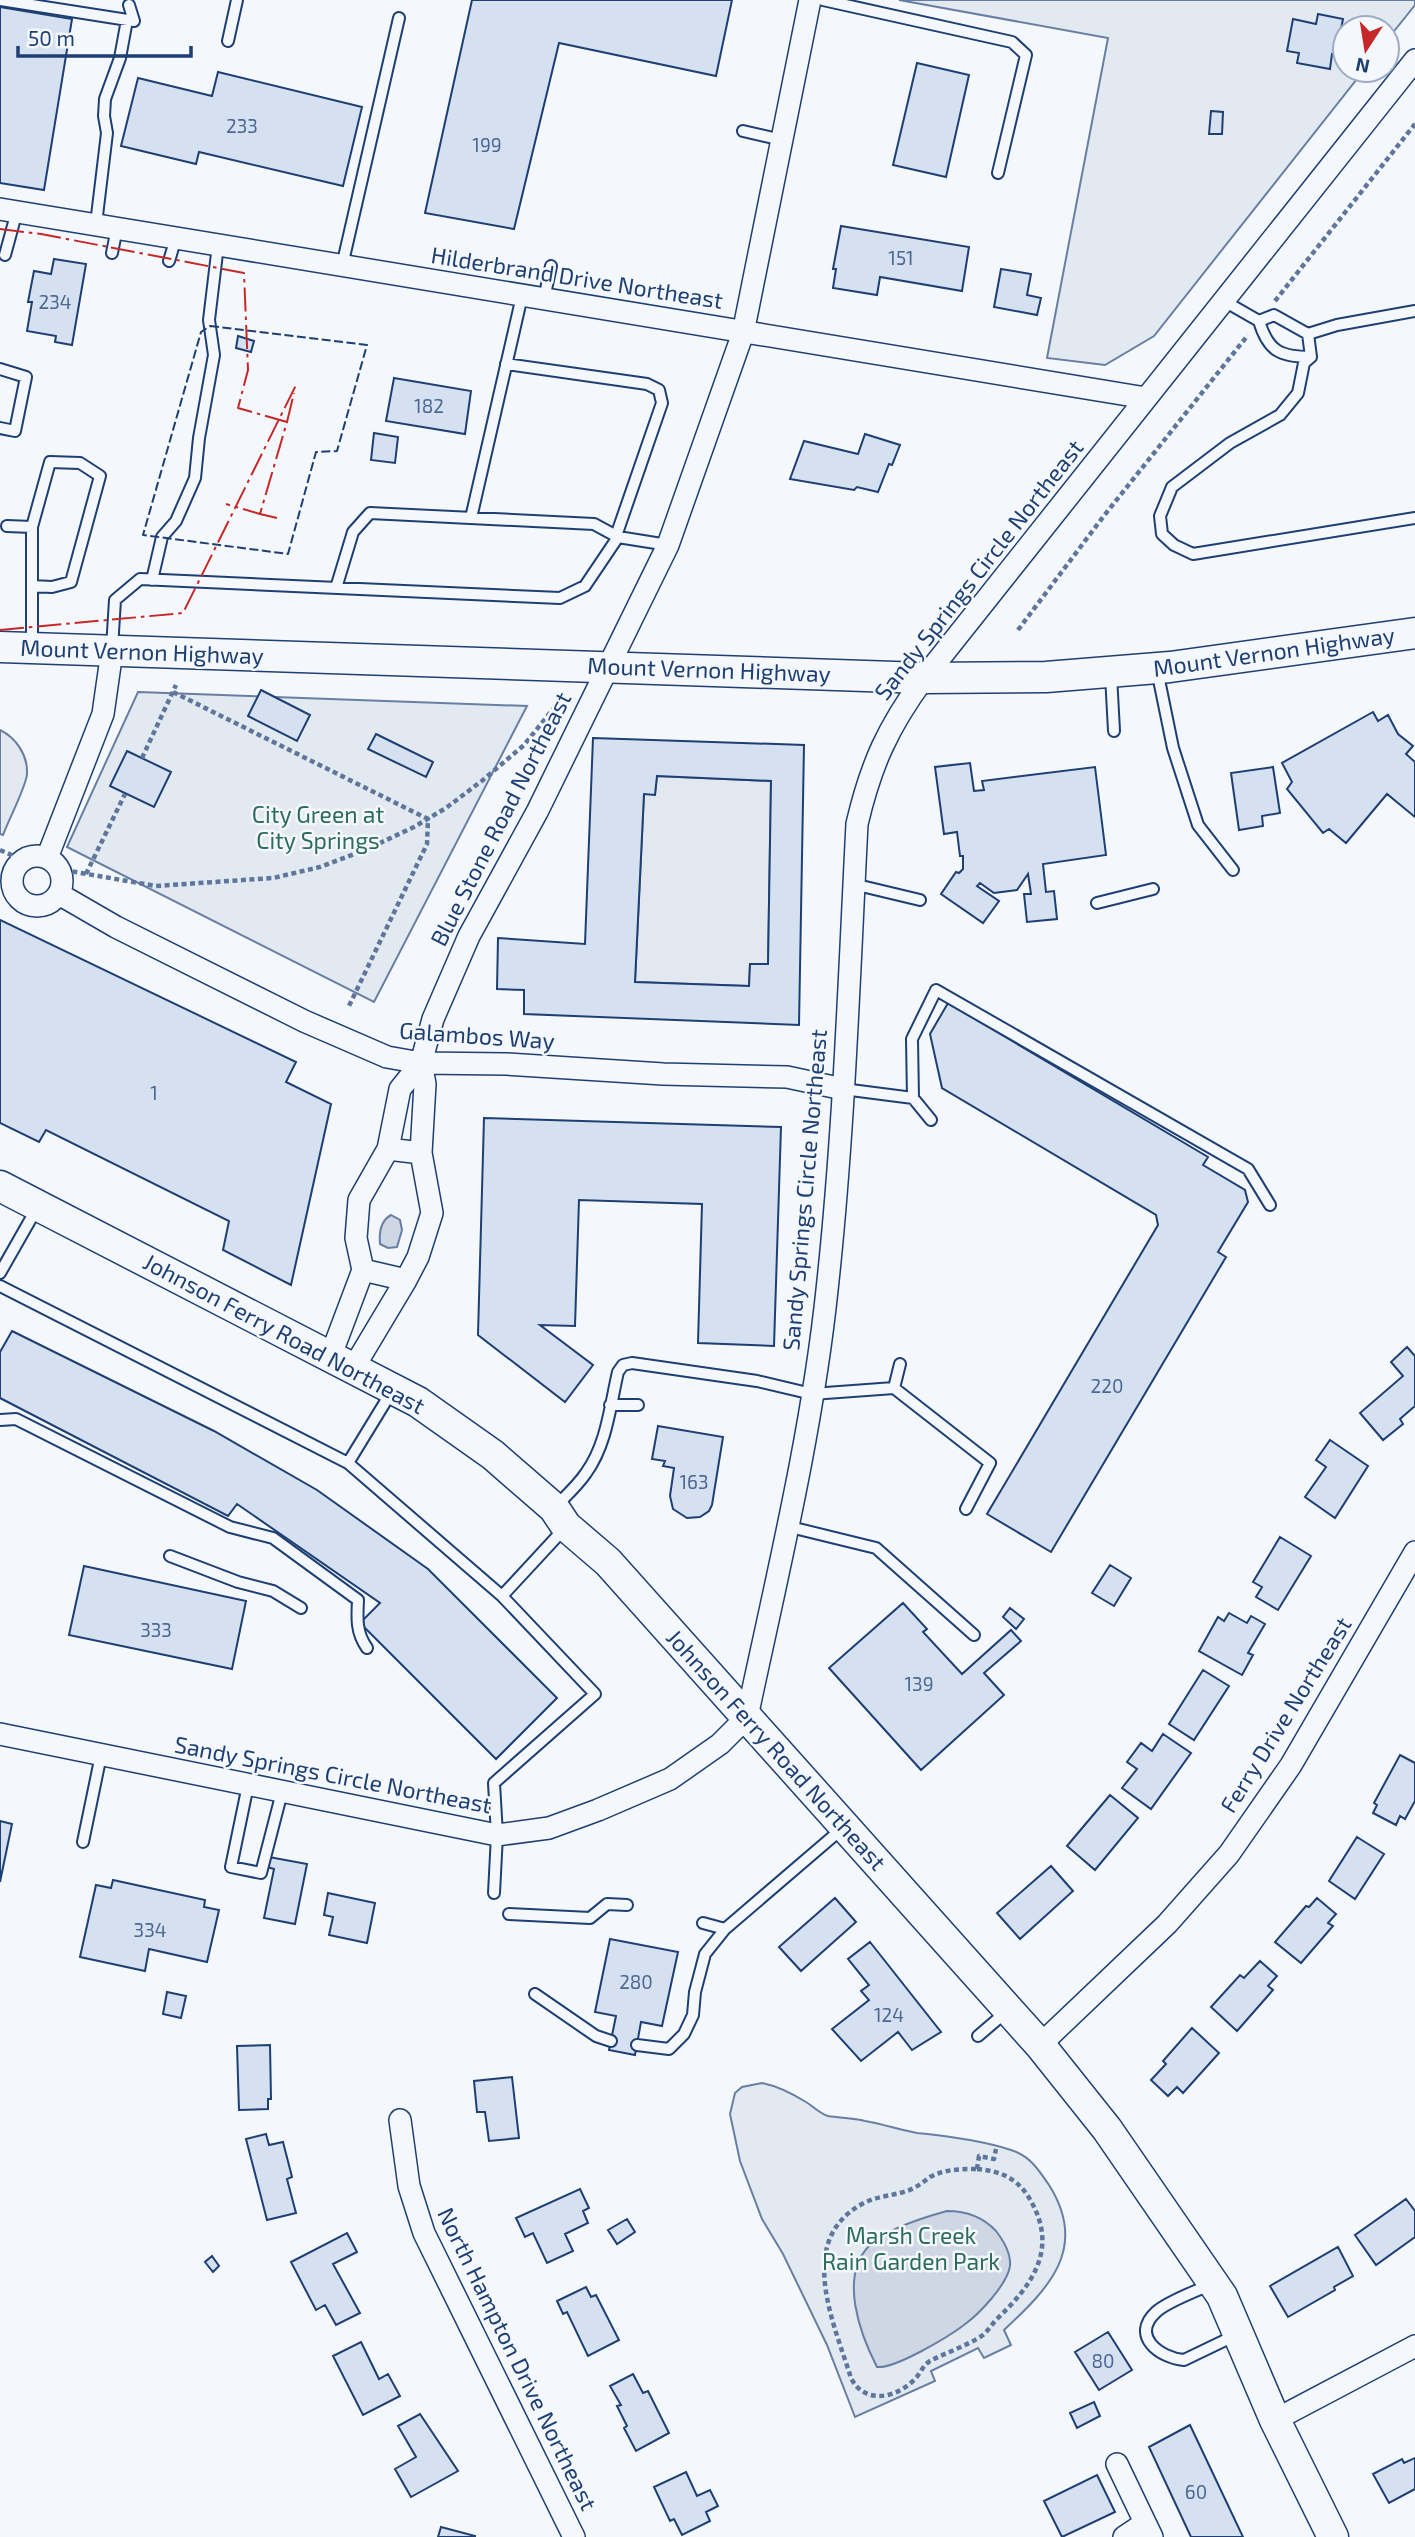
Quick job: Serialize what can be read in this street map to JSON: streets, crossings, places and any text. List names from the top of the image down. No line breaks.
{"streets":{"street":["Hilderbrand Drive Northeast","Sandy Springs Circle Northeast","Mount Vernon Highway","Blue Stone Road Northeast","Galambos Way","Johnson Ferry Road Northeast","Ferry Drive Northeast","North Hampton Drive Northeast"]},"crossings":[["Hilderbrand Drive Northeast","Sandy Springs Circle Northeast"],["Hilderbrand Drive Northeast","Blue Stone Road Northeast"],["Sandy Springs Circle Northeast","Mount Vernon Highway"],["Sandy Springs Circle Northeast","Galambos Way"],["Sandy Springs Circle Northeast","Johnson Ferry Road Northeast"],["Mount Vernon Highway","Blue Stone Road Northeast"],["Blue Stone Road Northeast","Galambos Way"],["Blue Stone Road Northeast","Johnson Ferry Road Northeast"],["Johnson Ferry Road Northeast","Ferry Drive Northeast"]],"parks":["City Green at City Springs","Marsh Creek Rain Garden Park"],"house_numbers":["233","199","151","234","182","1","220","163","333","139","334","280","124","80","60"],"scale_bar":"50 m","north":"bottom"}
